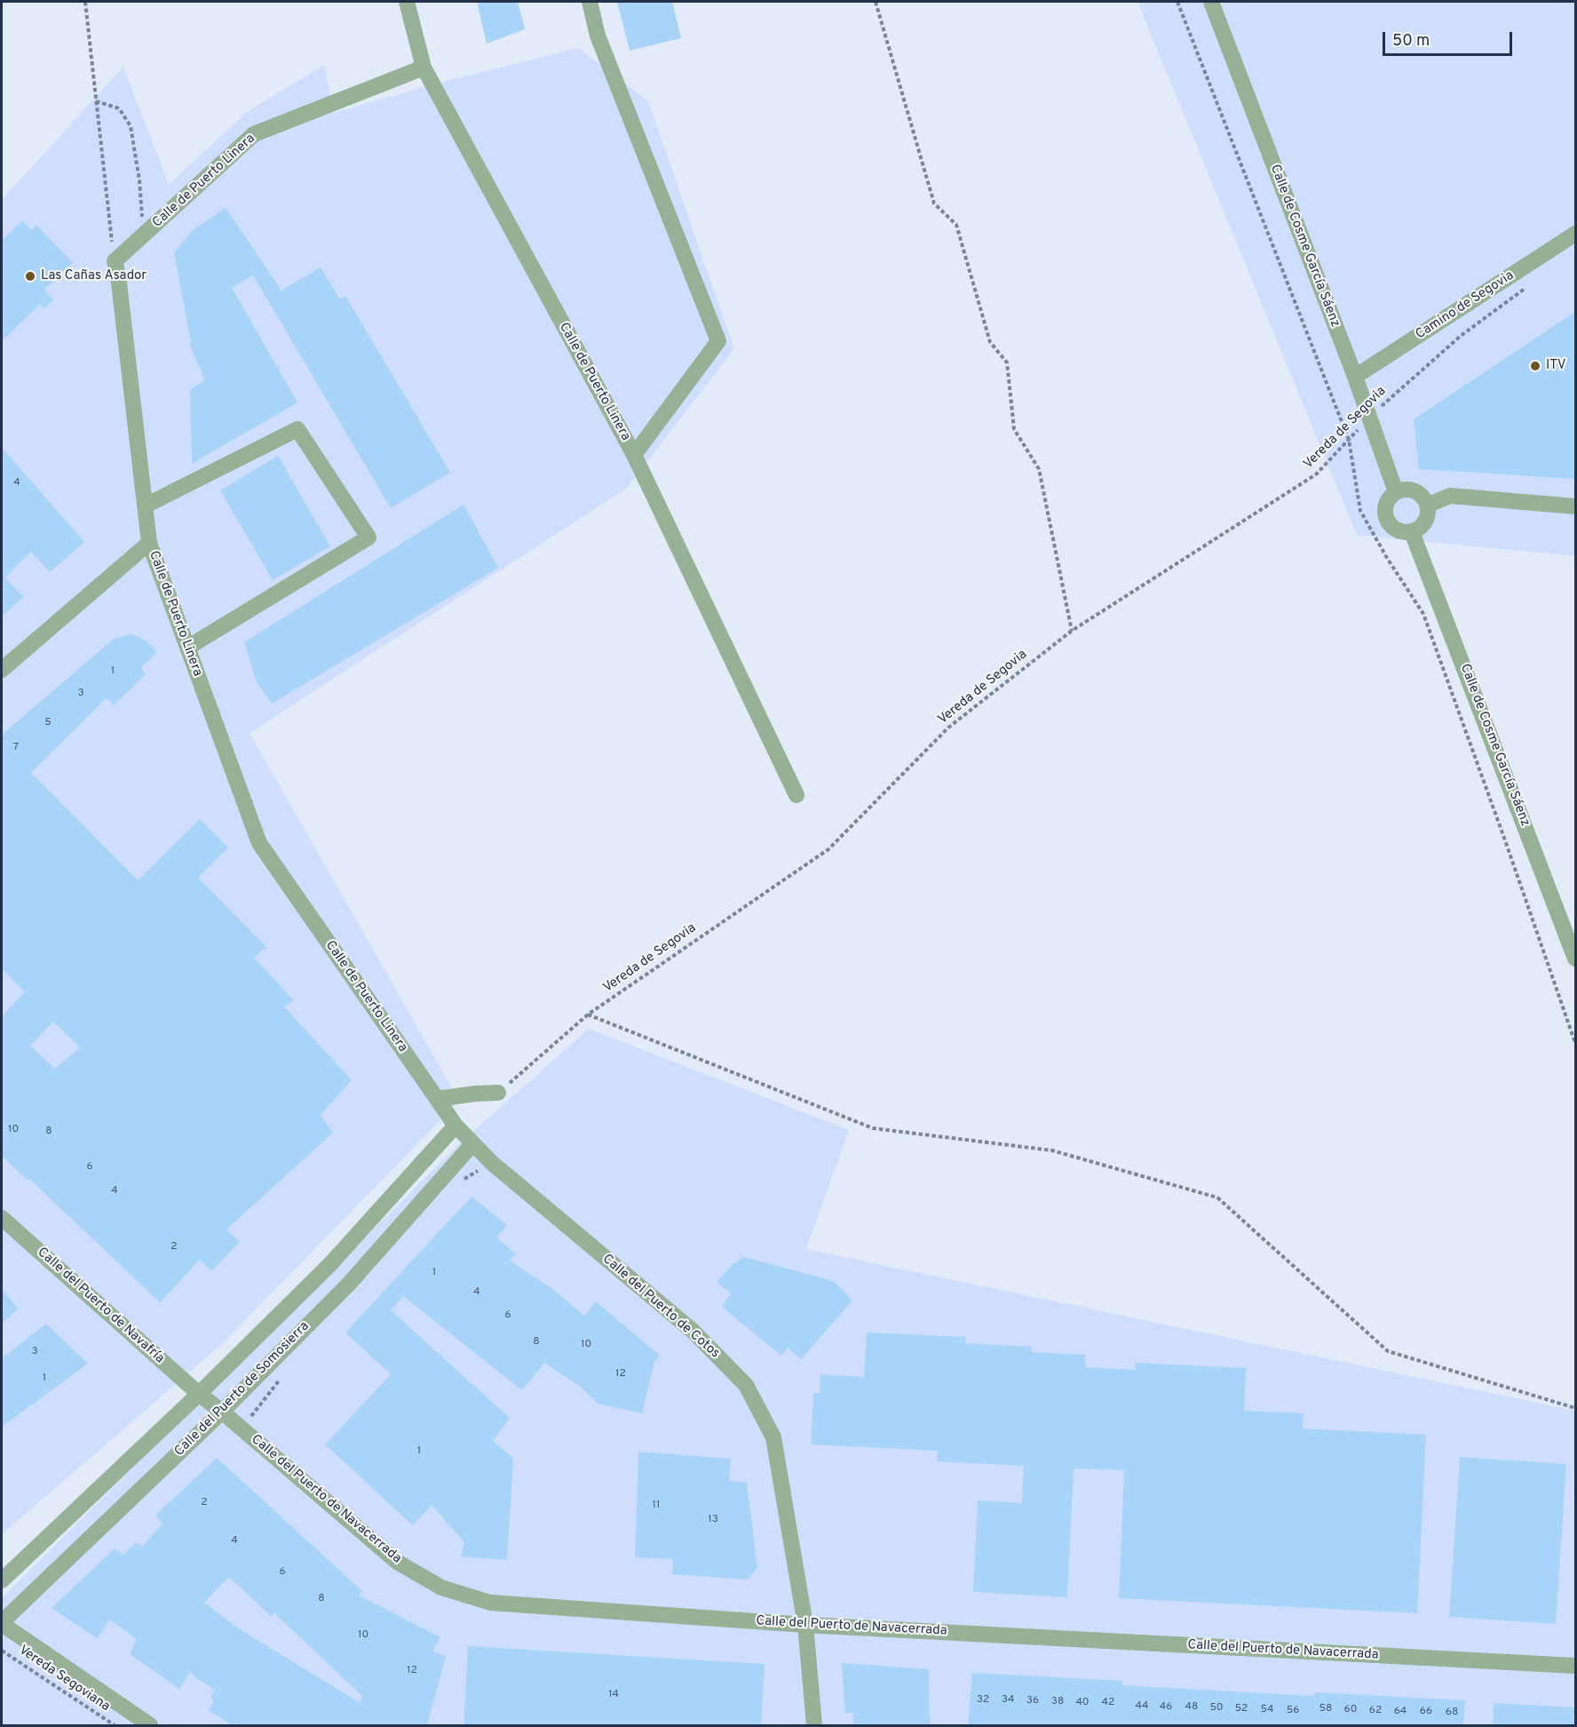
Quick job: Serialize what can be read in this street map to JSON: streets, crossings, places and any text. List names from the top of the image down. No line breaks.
{"streets":{"street":["Calle de Puerto Linera","Calle de Cosme García Sáenz","Camino de Segovia","Calle del Puerto de Navafría","Calle del Puerto de Cotos","Calle del Puerto de Somosierra","Calle del Puerto de Navacerrada"],"path":["Vereda de Segovia","Vereda Segoviana"]},"crossings":[["Calle de Puerto Linera","Calle del Puerto de Cotos"],["Calle de Puerto Linera","Calle del Puerto de Somosierra"],["Calle de Cosme García Sáenz","Camino de Segovia"],["Calle de Cosme García Sáenz","Vereda de Segovia"],["Calle del Puerto de Navafría","Calle del Puerto de Somosierra"],["Calle del Puerto de Navafría","Calle del Puerto de Navacerrada"],["Calle del Puerto de Cotos","Calle del Puerto de Somosierra"],["Calle del Puerto de Cotos","Calle del Puerto de Navacerrada"],["Calle del Puerto de Somosierra","Calle del Puerto de Navacerrada"]],"places":["Las Cañas Asador","ITV"],"house_numbers":["4","1","3","5","7","10","8","6","4","2","1","4","6","8","10","3","12","1","1","2","11","13","4","6","8","10","12","14","32","34","36","38","40","42","44","46","48","50","52","58","54","60","56","62","64","66","68"],"scale_bar":"50 m"}
